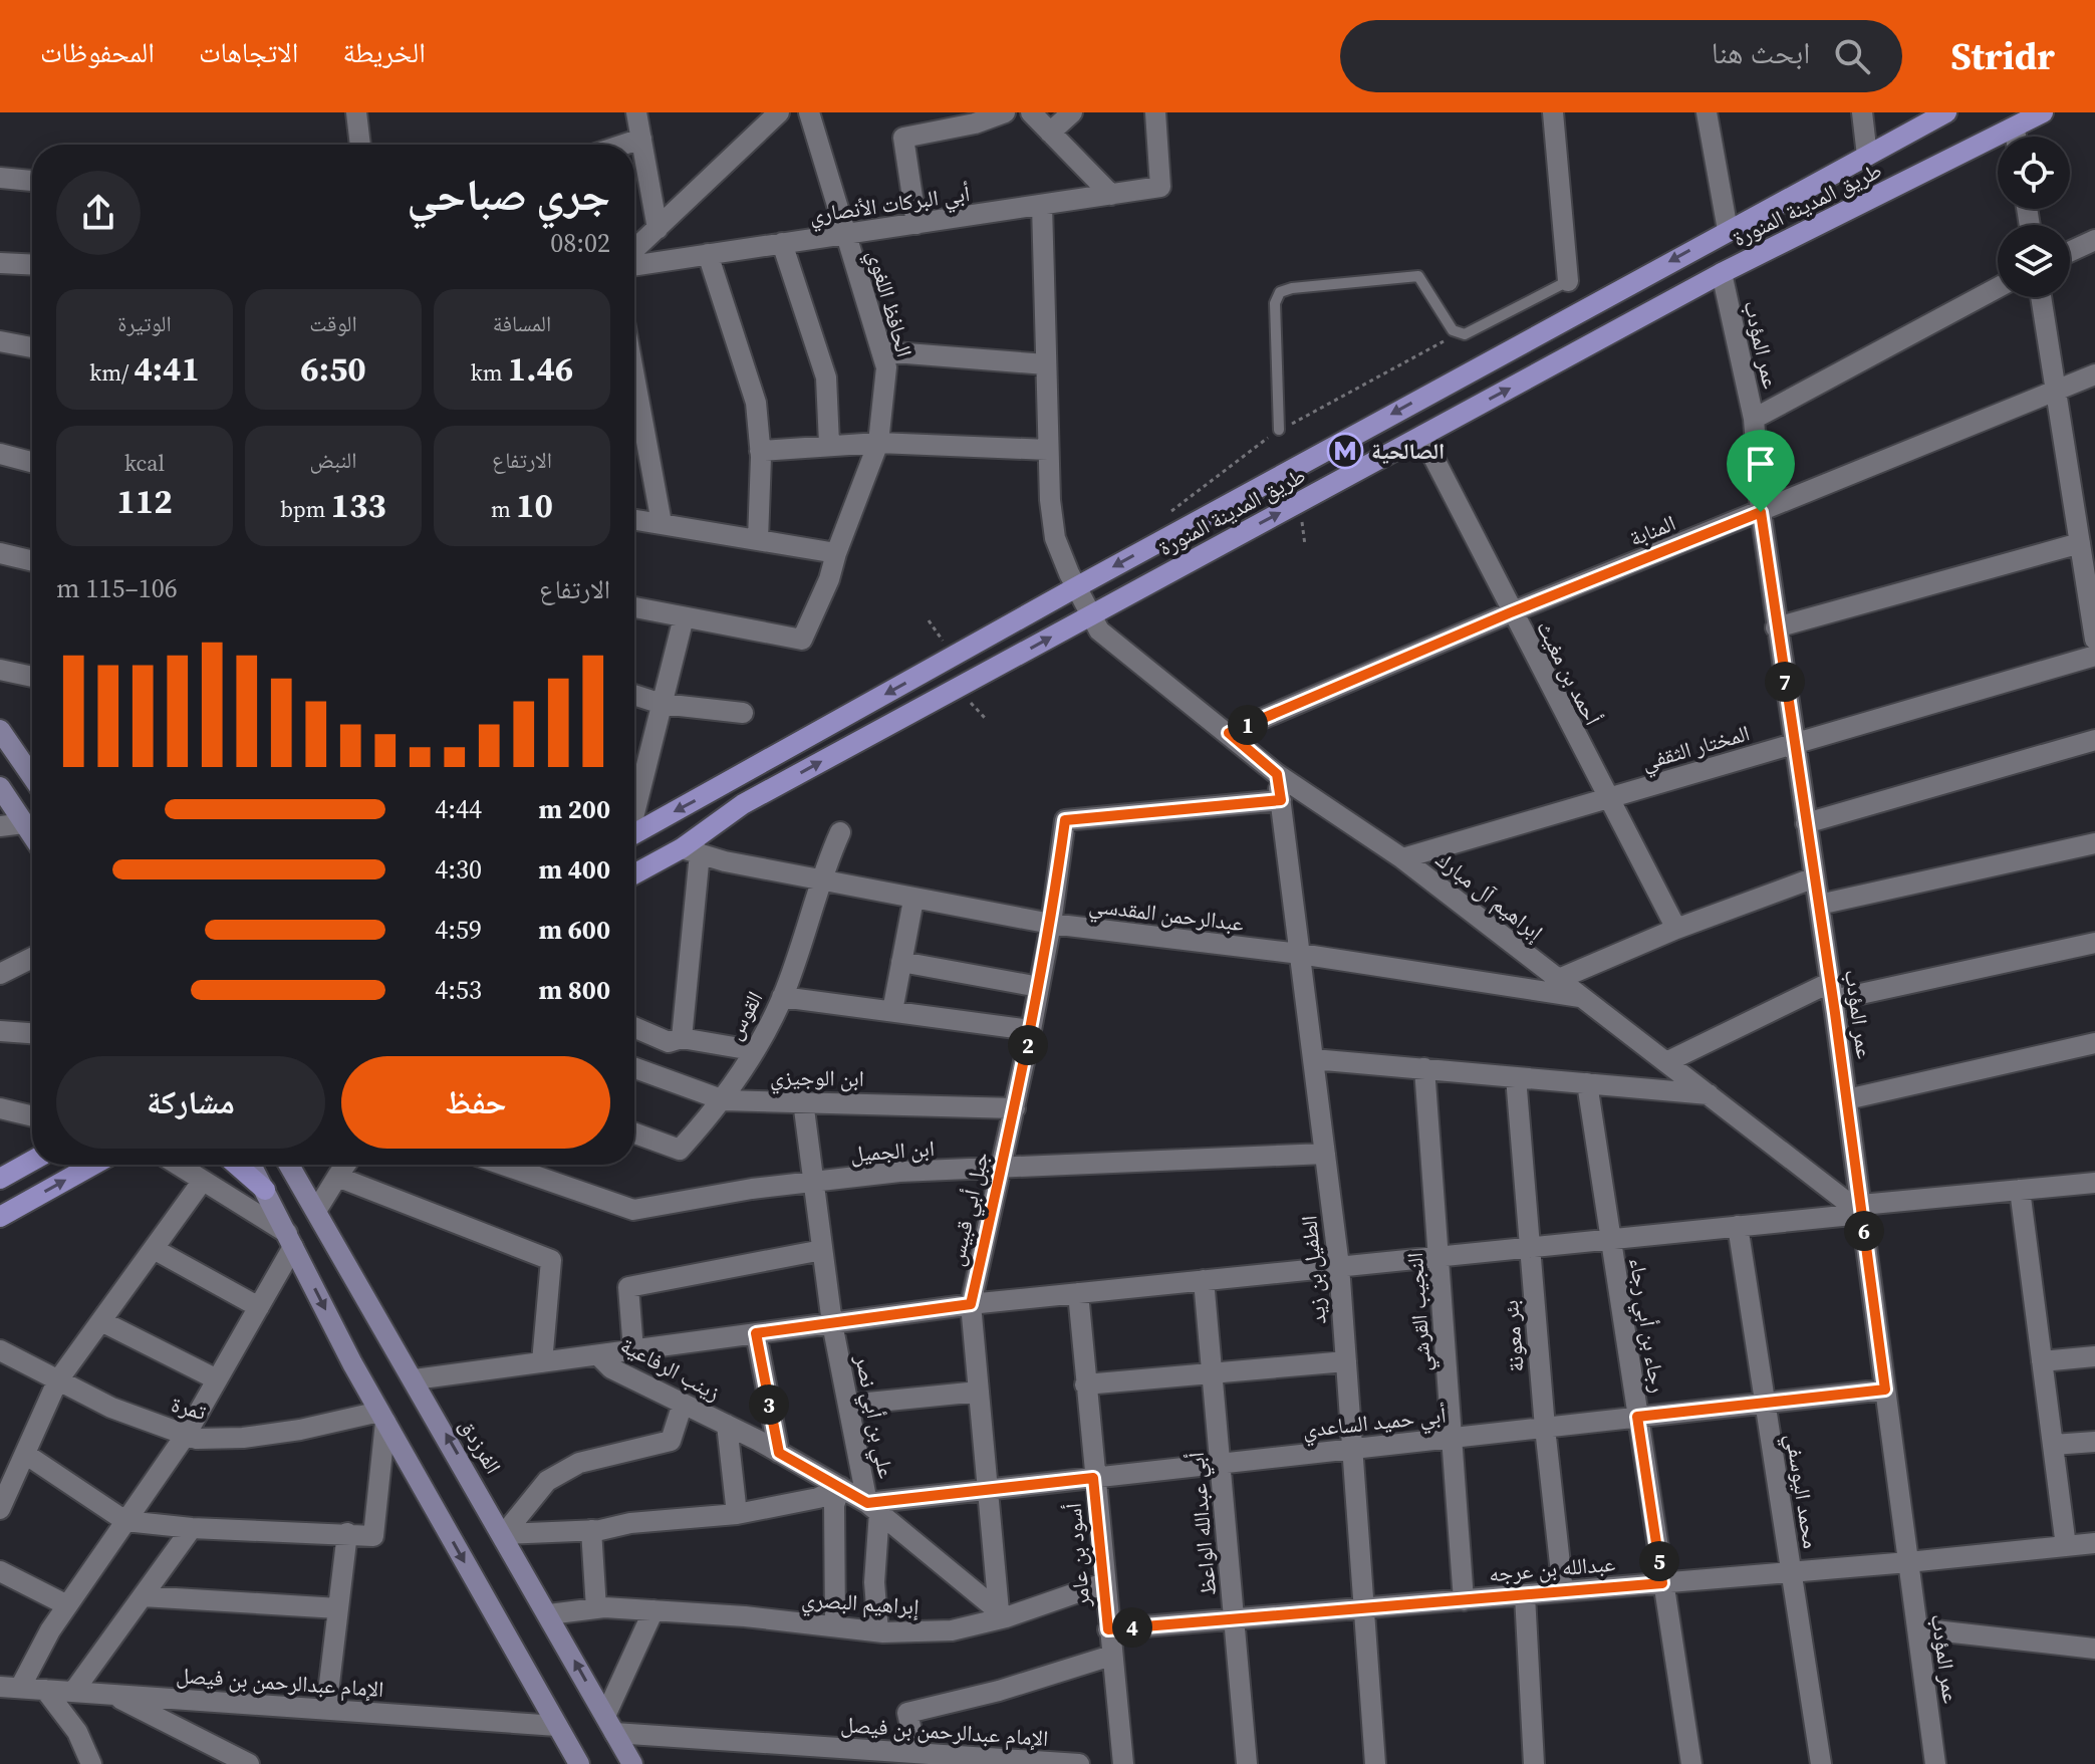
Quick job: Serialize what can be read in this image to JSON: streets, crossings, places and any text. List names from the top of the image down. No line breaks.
{"streets":{"main road":["طريق المدينة المنورة","الفرزدق"],"street":["أبي البركات الأنصاري","الحافظ اللغوي","عمر المؤدب","المنابة","أحمد بن مغيث","المختار الثقفي","إبراهيم آل مبارك","عبدالرحمن المقدسي","القوس","ابن الوجيزي","ابن الجميل","جبل أبي قبيس","الطفيل بن زيد","النجيب القرشي","رجاء بن أبي رجاء","بئر معونة","زينب الرفاعية","تمرة","علي بن أبي نصر","أبي حميد الساعدي","محمد اليوسفي","أبي عبدالله الواعظ","أسود بن عامر","عبدالله بن عرجه","إبراهيم البصري","الإمام عبدالرحمن بن فيصل"]},"crossings":[["أبي البركات الأنصاري","الحافظ اللغوي"],["أبي البركات الأنصاري","إبراهيم آل مبارك"],["طريق المدينة المنورة","عمر المؤدب"],["طريق المدينة المنورة","أحمد بن مغيث"],["طريق المدينة المنورة","إبراهيم آل مبارك"],["طريق المدينة المنورة","عبدالرحمن المقدسي"],["عمر المؤدب","المنابة"],["عمر المؤدب","المختار الثقفي"],["عمر المؤدب","إبراهيم آل مبارك"],["عمر المؤدب","أبي حميد الساعدي"],["عمر المؤدب","عبدالله بن عرجه"],["المنابة","أحمد بن مغيث"],["المنابة","إبراهيم آل مبارك"],["أحمد بن مغيث","المختار الثقفي"],["المختار الثقفي","إبراهيم آل مبارك"],["إبراهيم آل مبارك","عبدالرحمن المقدسي"],["إبراهيم آل مبارك","الطفيل بن زيد"],["عبدالرحمن المقدسي","القوس"],["عبدالرحمن المقدسي","جبل أبي قبيس"],["عبدالرحمن المقدسي","الطفيل بن زيد"],["القوس","ابن الوجيزي"],["ابن الوجيزي","جبل أبي قبيس"],["ابن الوجيزي","علي بن أبي نصر"],["ابن الجميل","جبل أبي قبيس"],["ابن الجميل","الطفيل بن زيد"],["ابن الجميل","علي بن أبي نصر"],["جبل أبي قبيس","الطفيل بن زيد"],["جبل أبي قبيس","زينب الرفاعية"],["جبل أبي قبيس","أبي حميد الساعدي"],["الطفيل بن زيد","أبي حميد الساعدي"],["الطفيل بن زيد","عبدالله بن عرجه"],["النجيب القرشي","أبي حميد الساعدي"],["النجيب القرشي","عبدالله بن عرجه"],["رجاء بن أبي رجاء","أبي حميد الساعدي"],["رجاء بن أبي رجاء","عبدالله بن عرجه"],["بئر معونة","أبي حميد الساعدي"],["بئر معونة","عبدالله بن عرجه"],["زينب الرفاعية","علي بن أبي نصر"],["زينب الرفاعية","أبي حميد الساعدي"],["علي بن أبي نصر","أبي حميد الساعدي"],["علي بن أبي نصر","إبراهيم البصري"],["أبي حميد الساعدي","محمد اليوسفي"],["أبي حميد الساعدي","أبي عبدالله الواعظ"],["أبي حميد الساعدي","أسود بن عامر"],["الفرزدق","إبراهيم البصري"],["الفرزدق","الإمام عبدالرحمن بن فيصل"],["محمد اليوسفي","عبدالله بن عرجه"],["أبي عبدالله الواعظ","عبدالله بن عرجه"],["أسود بن عامر","عبدالله بن عرجه"],["أسود بن عامر","إبراهيم البصري"]],"places":{"metro station":["الصالحية"]},"page":{"header":"Stridr","search":"ابحث هنا","nav":["الخريطة","الاتجاهات","المحفوظات"],"heading":["جري صباحي","08:02"],"stats":[["المسافة","1.46 km"],["الوقت","6:50"],["الوتيرة","4:41 /km"],["الارتفاع","10 m"],["النبض","133 bpm"],["kcal","112"]],"chart":["الارتفاع","106–115 m"],"pins":["7","1","2","6","3","5","4"],"list":[{"name":"200 m","note":"4:44"},{"name":"400 m","note":"4:30"},{"name":"600 m","note":"4:59"},{"name":"800 m","note":"4:53"}],"buttons":["حفظ","مشاركة"]}}
